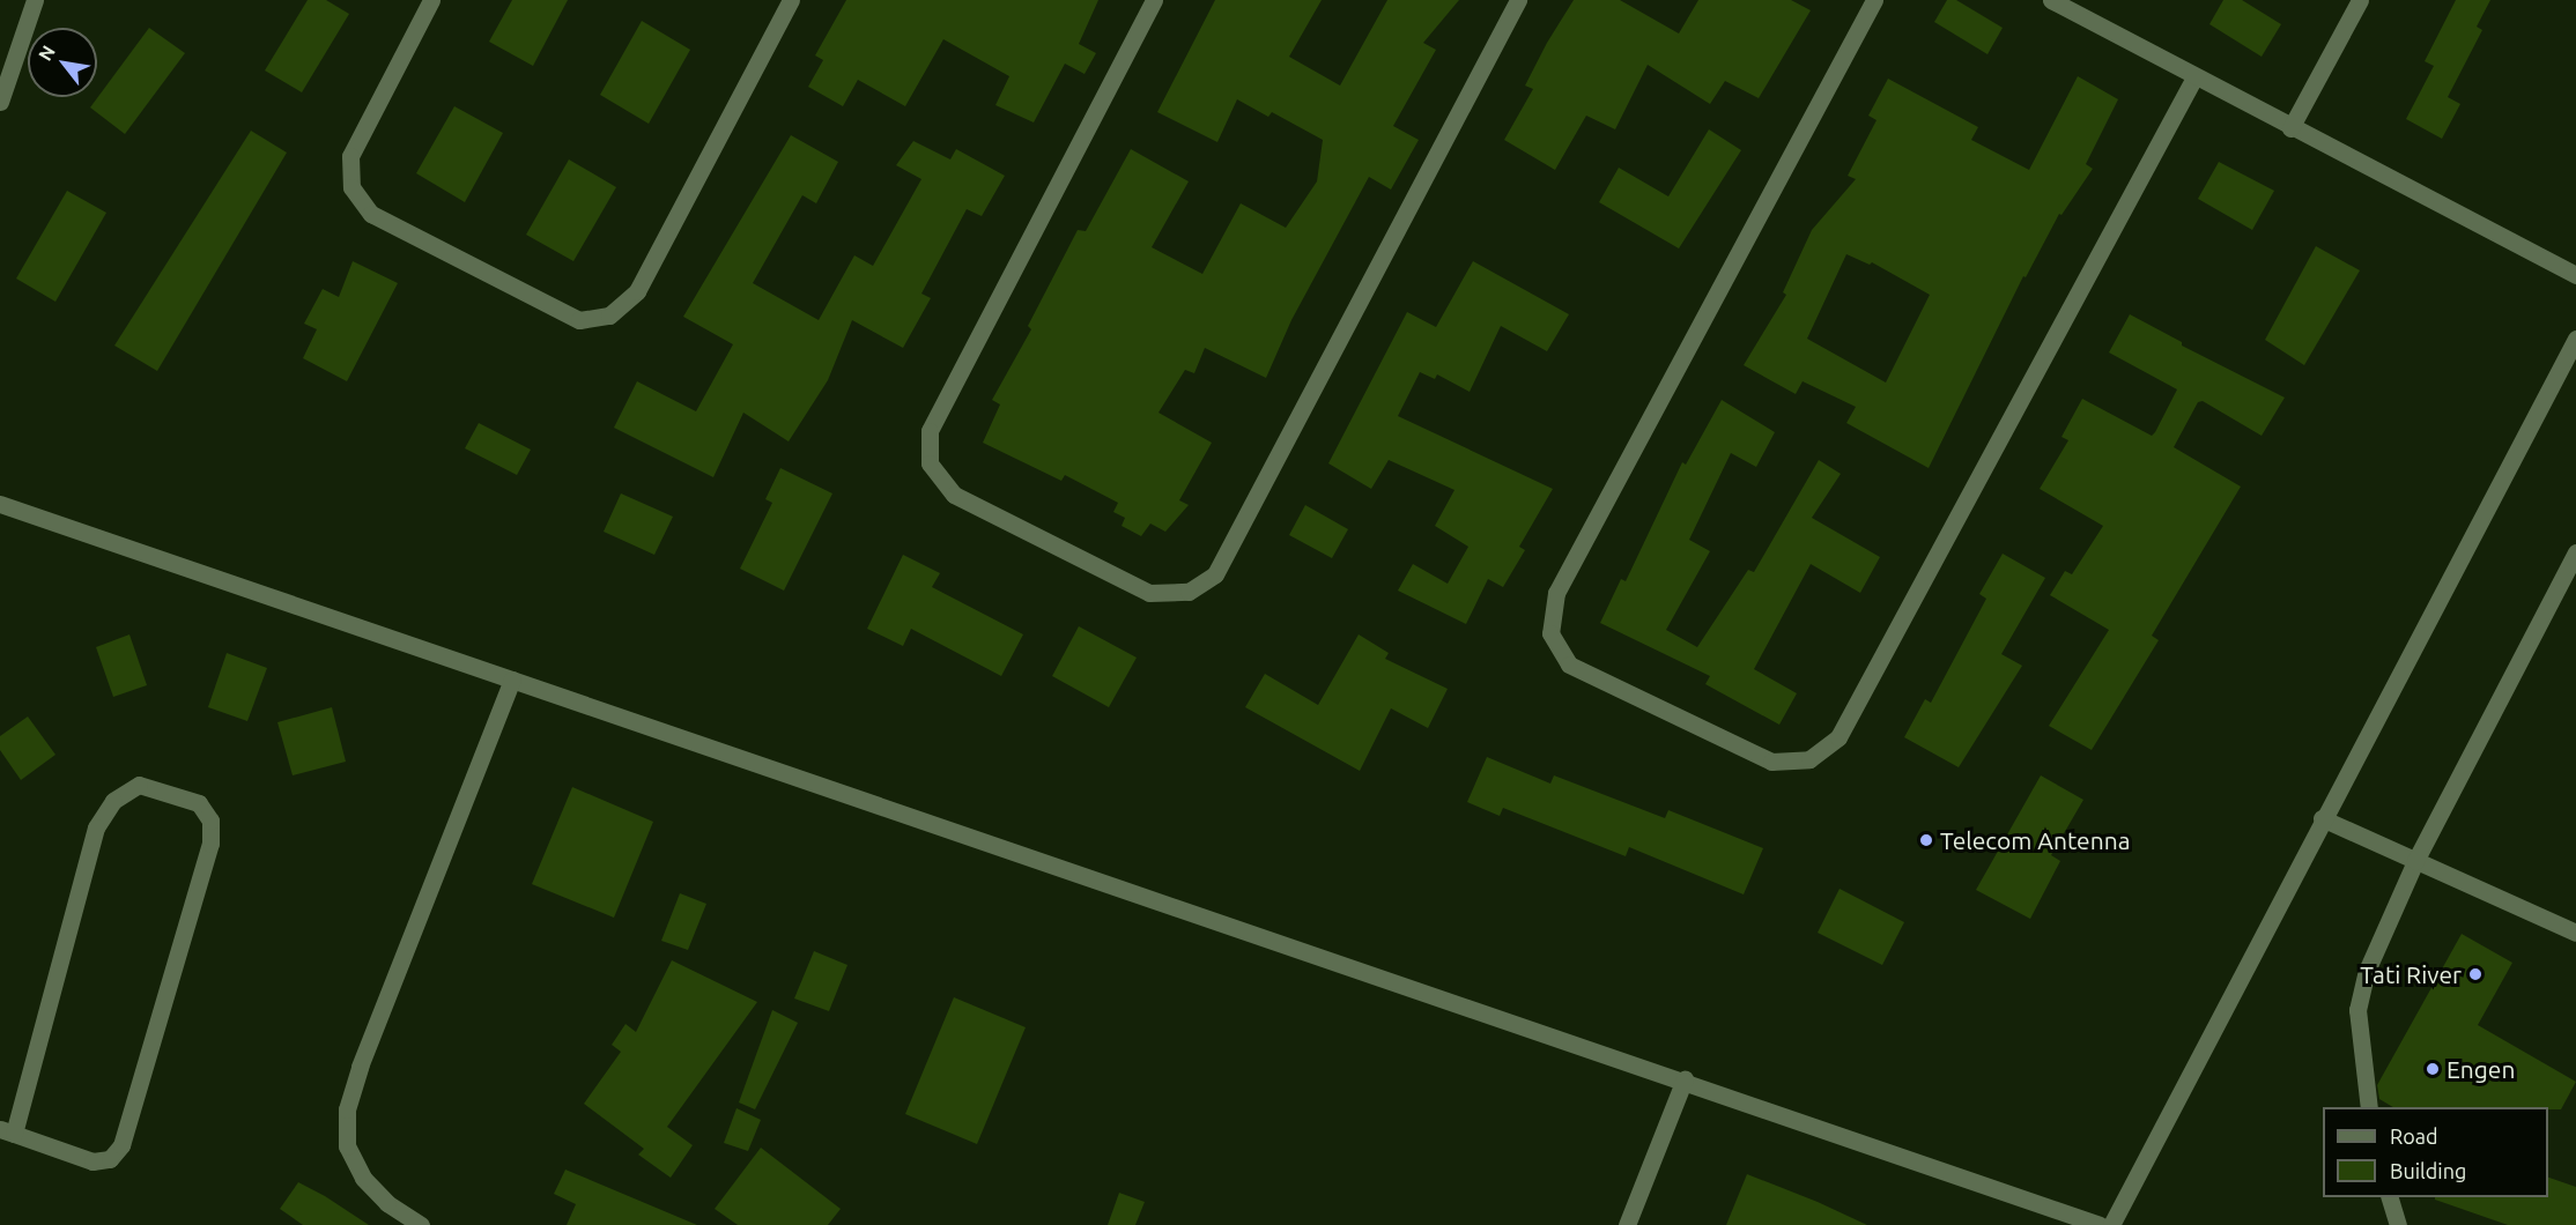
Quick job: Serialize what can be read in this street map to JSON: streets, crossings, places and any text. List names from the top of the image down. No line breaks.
{"places":["Telecom Antenna","Tati River","Engen"],"legend":["Road","Building"],"north":"top left"}
